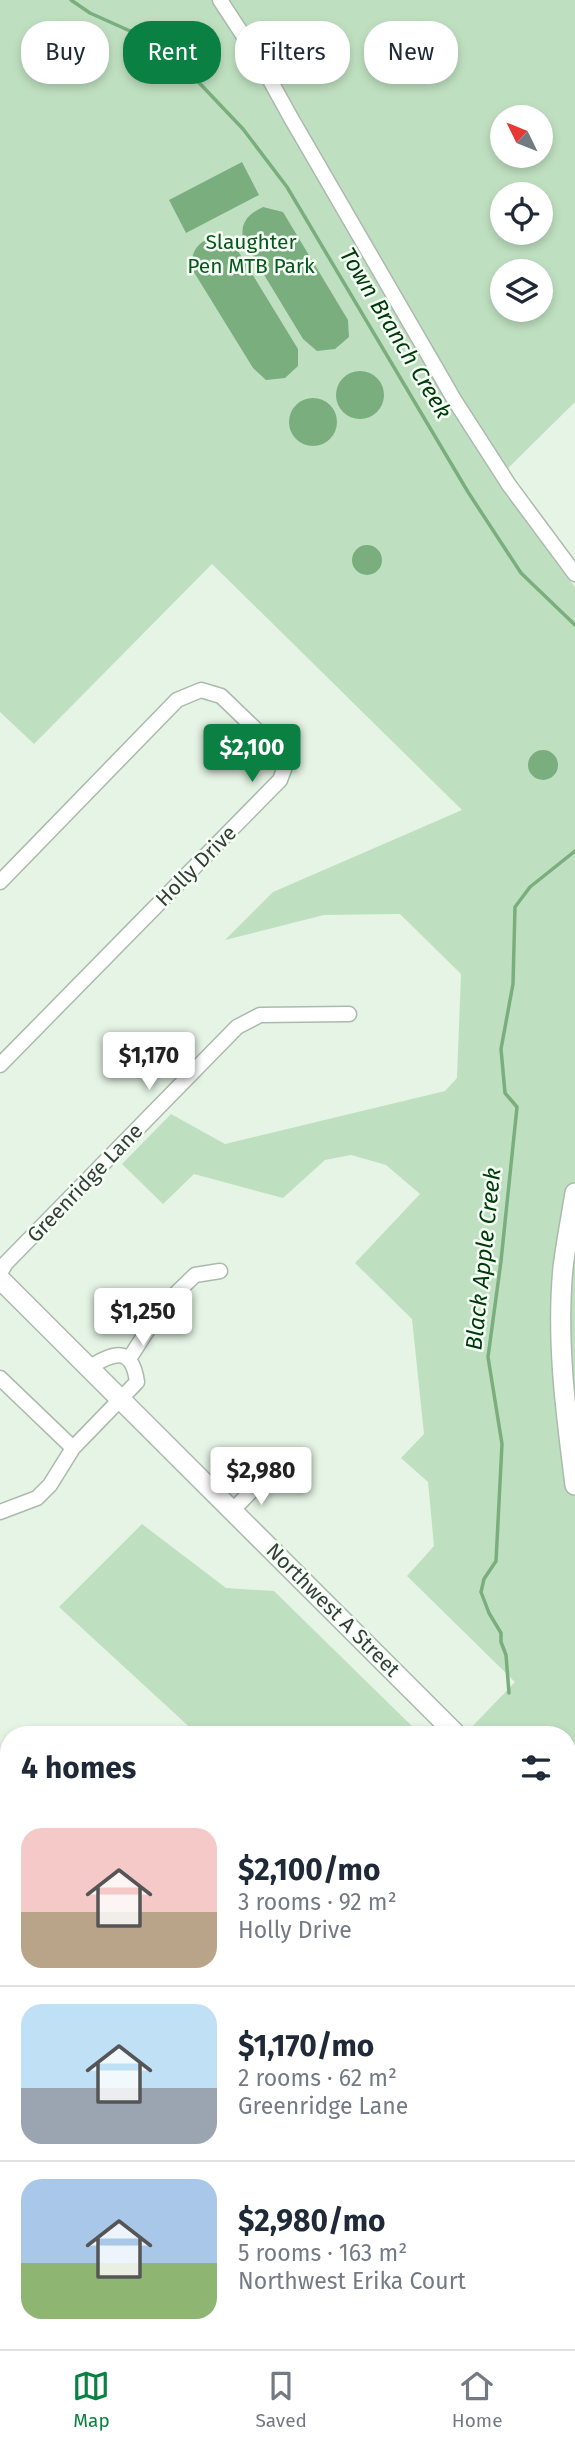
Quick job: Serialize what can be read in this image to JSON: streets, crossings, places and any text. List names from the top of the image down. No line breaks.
{"streets":{"street":["Holly Drive","Greenridge Lane","Northwest A Street"]},"water":["Town Branch Creek","Black Apple Creek"],"parks":["Slaughter Pen MTB Park"],"north":"top left","page":{"chip":["Buy","Rent","Filters","New"],"price":["$2,100","$1,170","$1,250","$2,980"],"heading":"4 homes","list":[{"name":"$2,100/mo","note":"3 rooms · 92 m² · Holly Drive"},{"name":"$1,170/mo","note":"2 rooms · 62 m² · Greenridge Lane"},{"name":"$2,980/mo","note":"5 rooms · 163 m² · Northwest Erika Court"}],"tabs":["Map","Saved","Home"]}}
